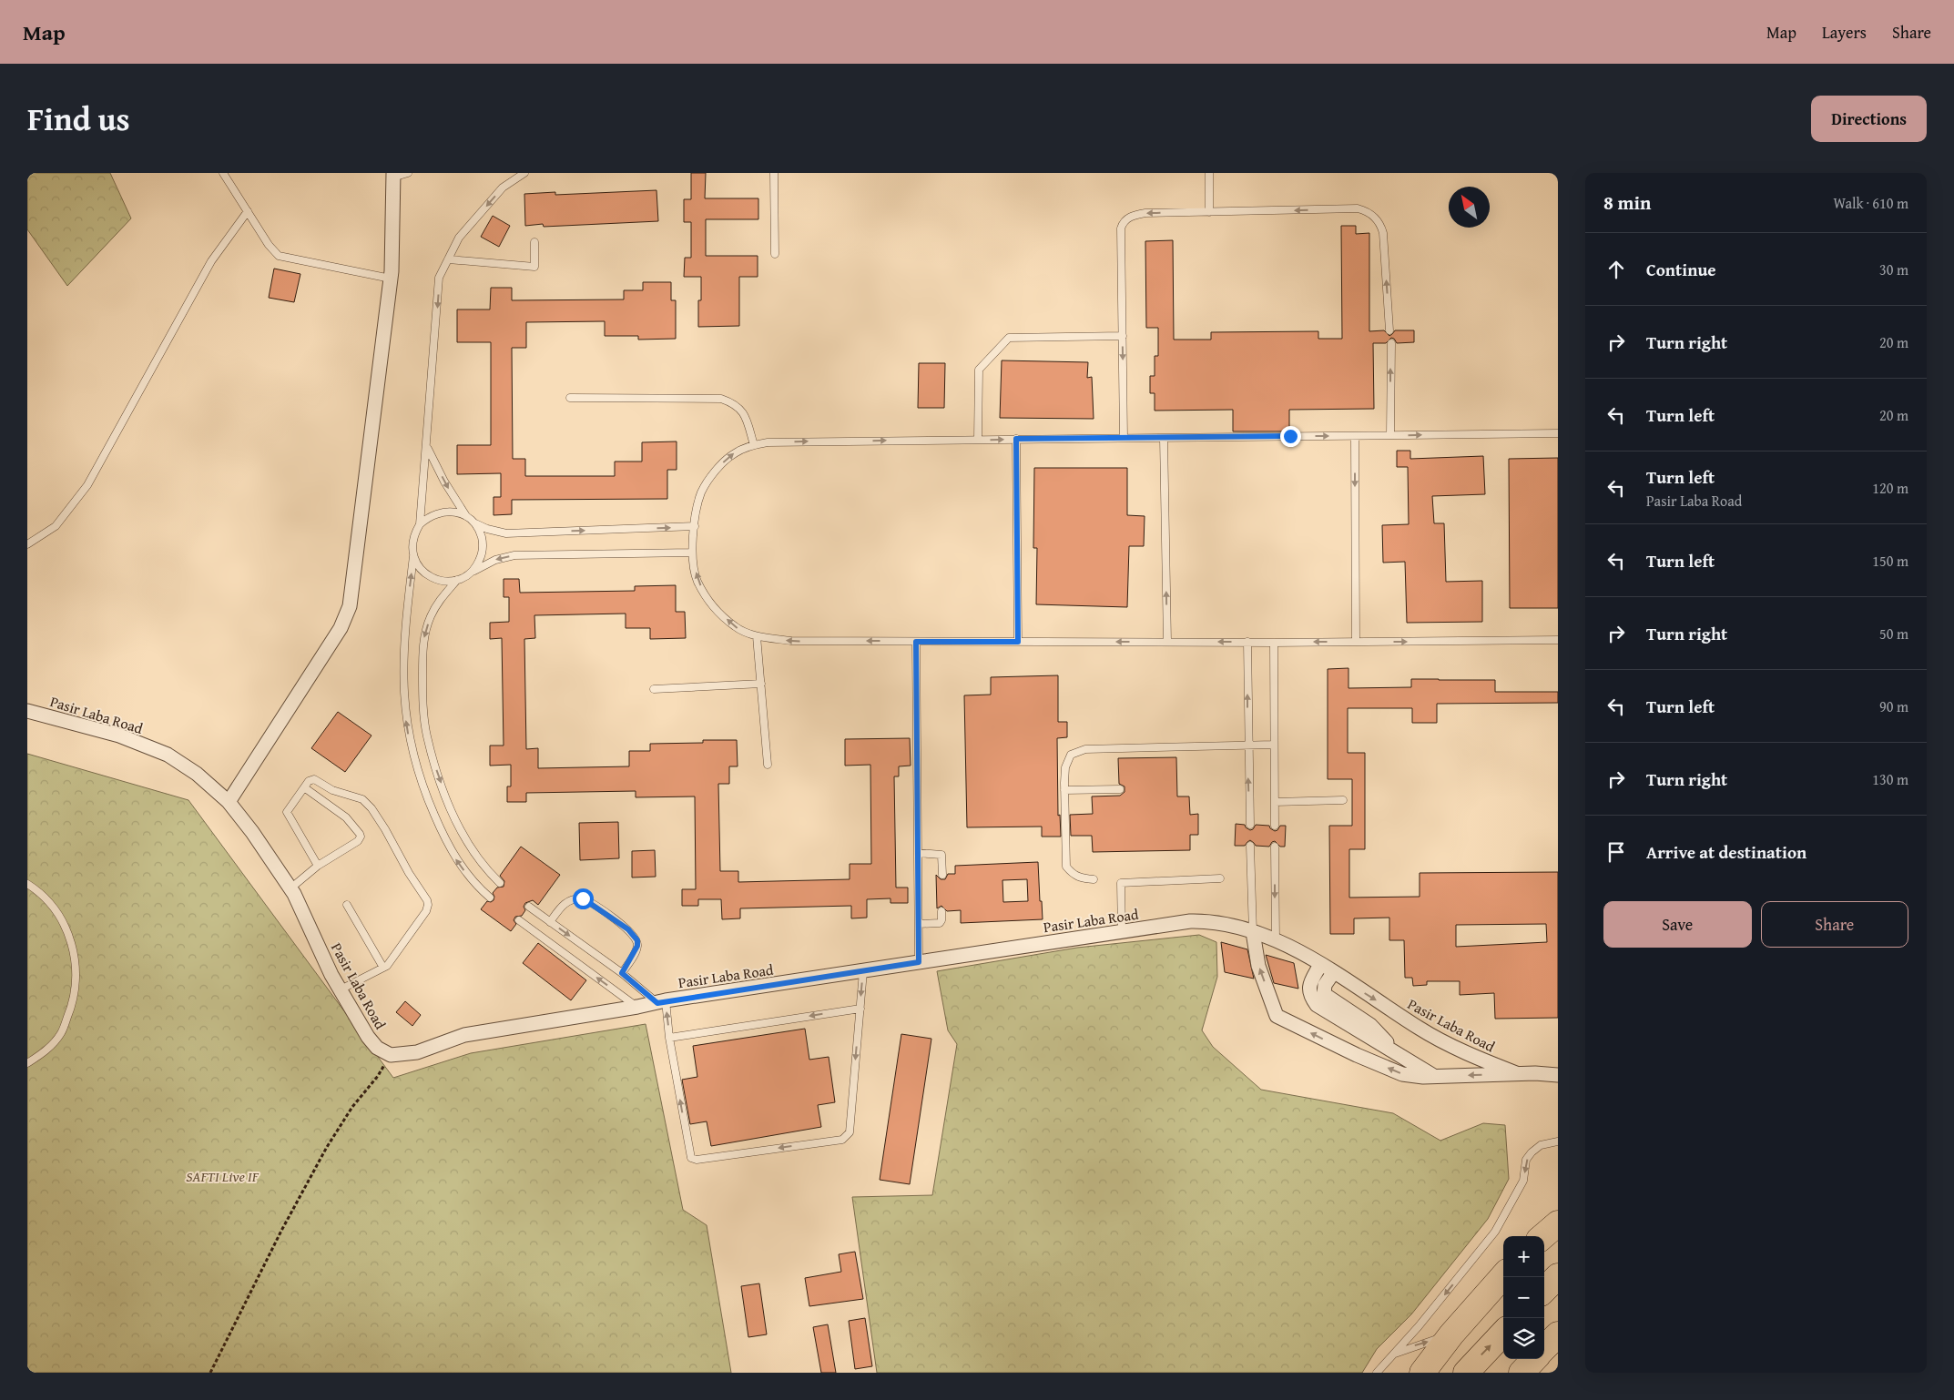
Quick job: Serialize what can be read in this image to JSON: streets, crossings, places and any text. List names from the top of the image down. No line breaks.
{"streets":{"street":["Pasir Laba Road"]},"parks":["SAFTI Live IF"],"north":"top left","page":{"header":"Map","nav":["Map","Layers","Share"],"title":"Find us","buttons":["Directions",["Save","Share"]],"heading":["8 min","Walk · 610 m"],"list":[["Continue","30 m"],["Turn right","20 m"],["Turn left","20 m"],["Turn left","Pasir Laba Road","120 m"],["Turn left","150 m"],["Turn right","50 m"],["Turn left","90 m"],["Turn right","130 m"],"Arrive at destination"],"map_buttons":["+","−"]}}
